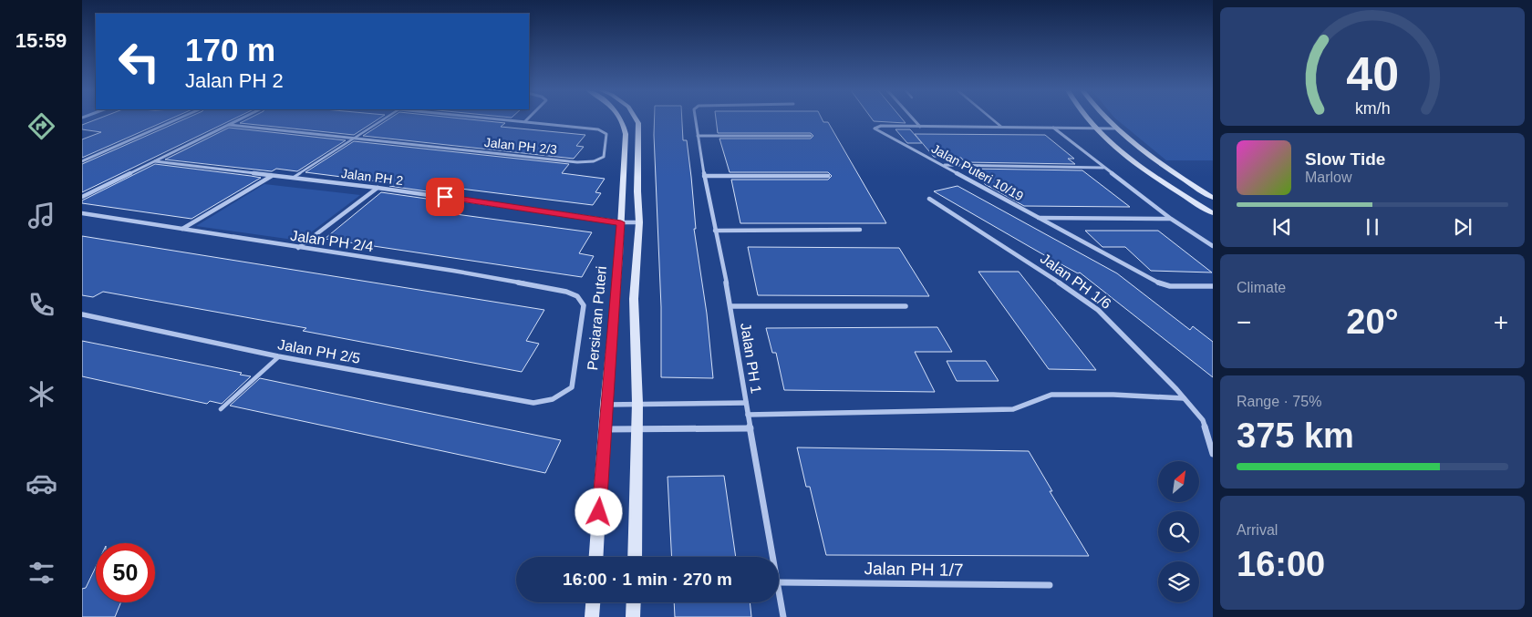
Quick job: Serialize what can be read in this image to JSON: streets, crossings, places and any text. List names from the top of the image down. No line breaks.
{"streets":{"main road":["Persiaran Puteri"],"street":["Jalan PH 2/3","Jalan Puteri 10/19","Jalan PH 2","Jalan PH 2/4","Jalan PH 1/6","Jalan PH 2/5","Jalan PH 1","Jalan PH 1/7"]},"crossings":[["Jalan PH 2","Persiaran Puteri"],["Jalan PH 2/4","Jalan PH 2/5"]],"north":"top right","page":{"tabs":"15:59","turn":["170 m","Jalan PH 2"],"song":["Slow Tide","Marlow"],"tile":["Climate",["Range · 75%","375 km"],["Arrival","16:00"]],"heat":["−","20°","+"],"limit":"50","trip":"16:00 · 1 min · 270 m","gauge":["40","km/h"]}}
